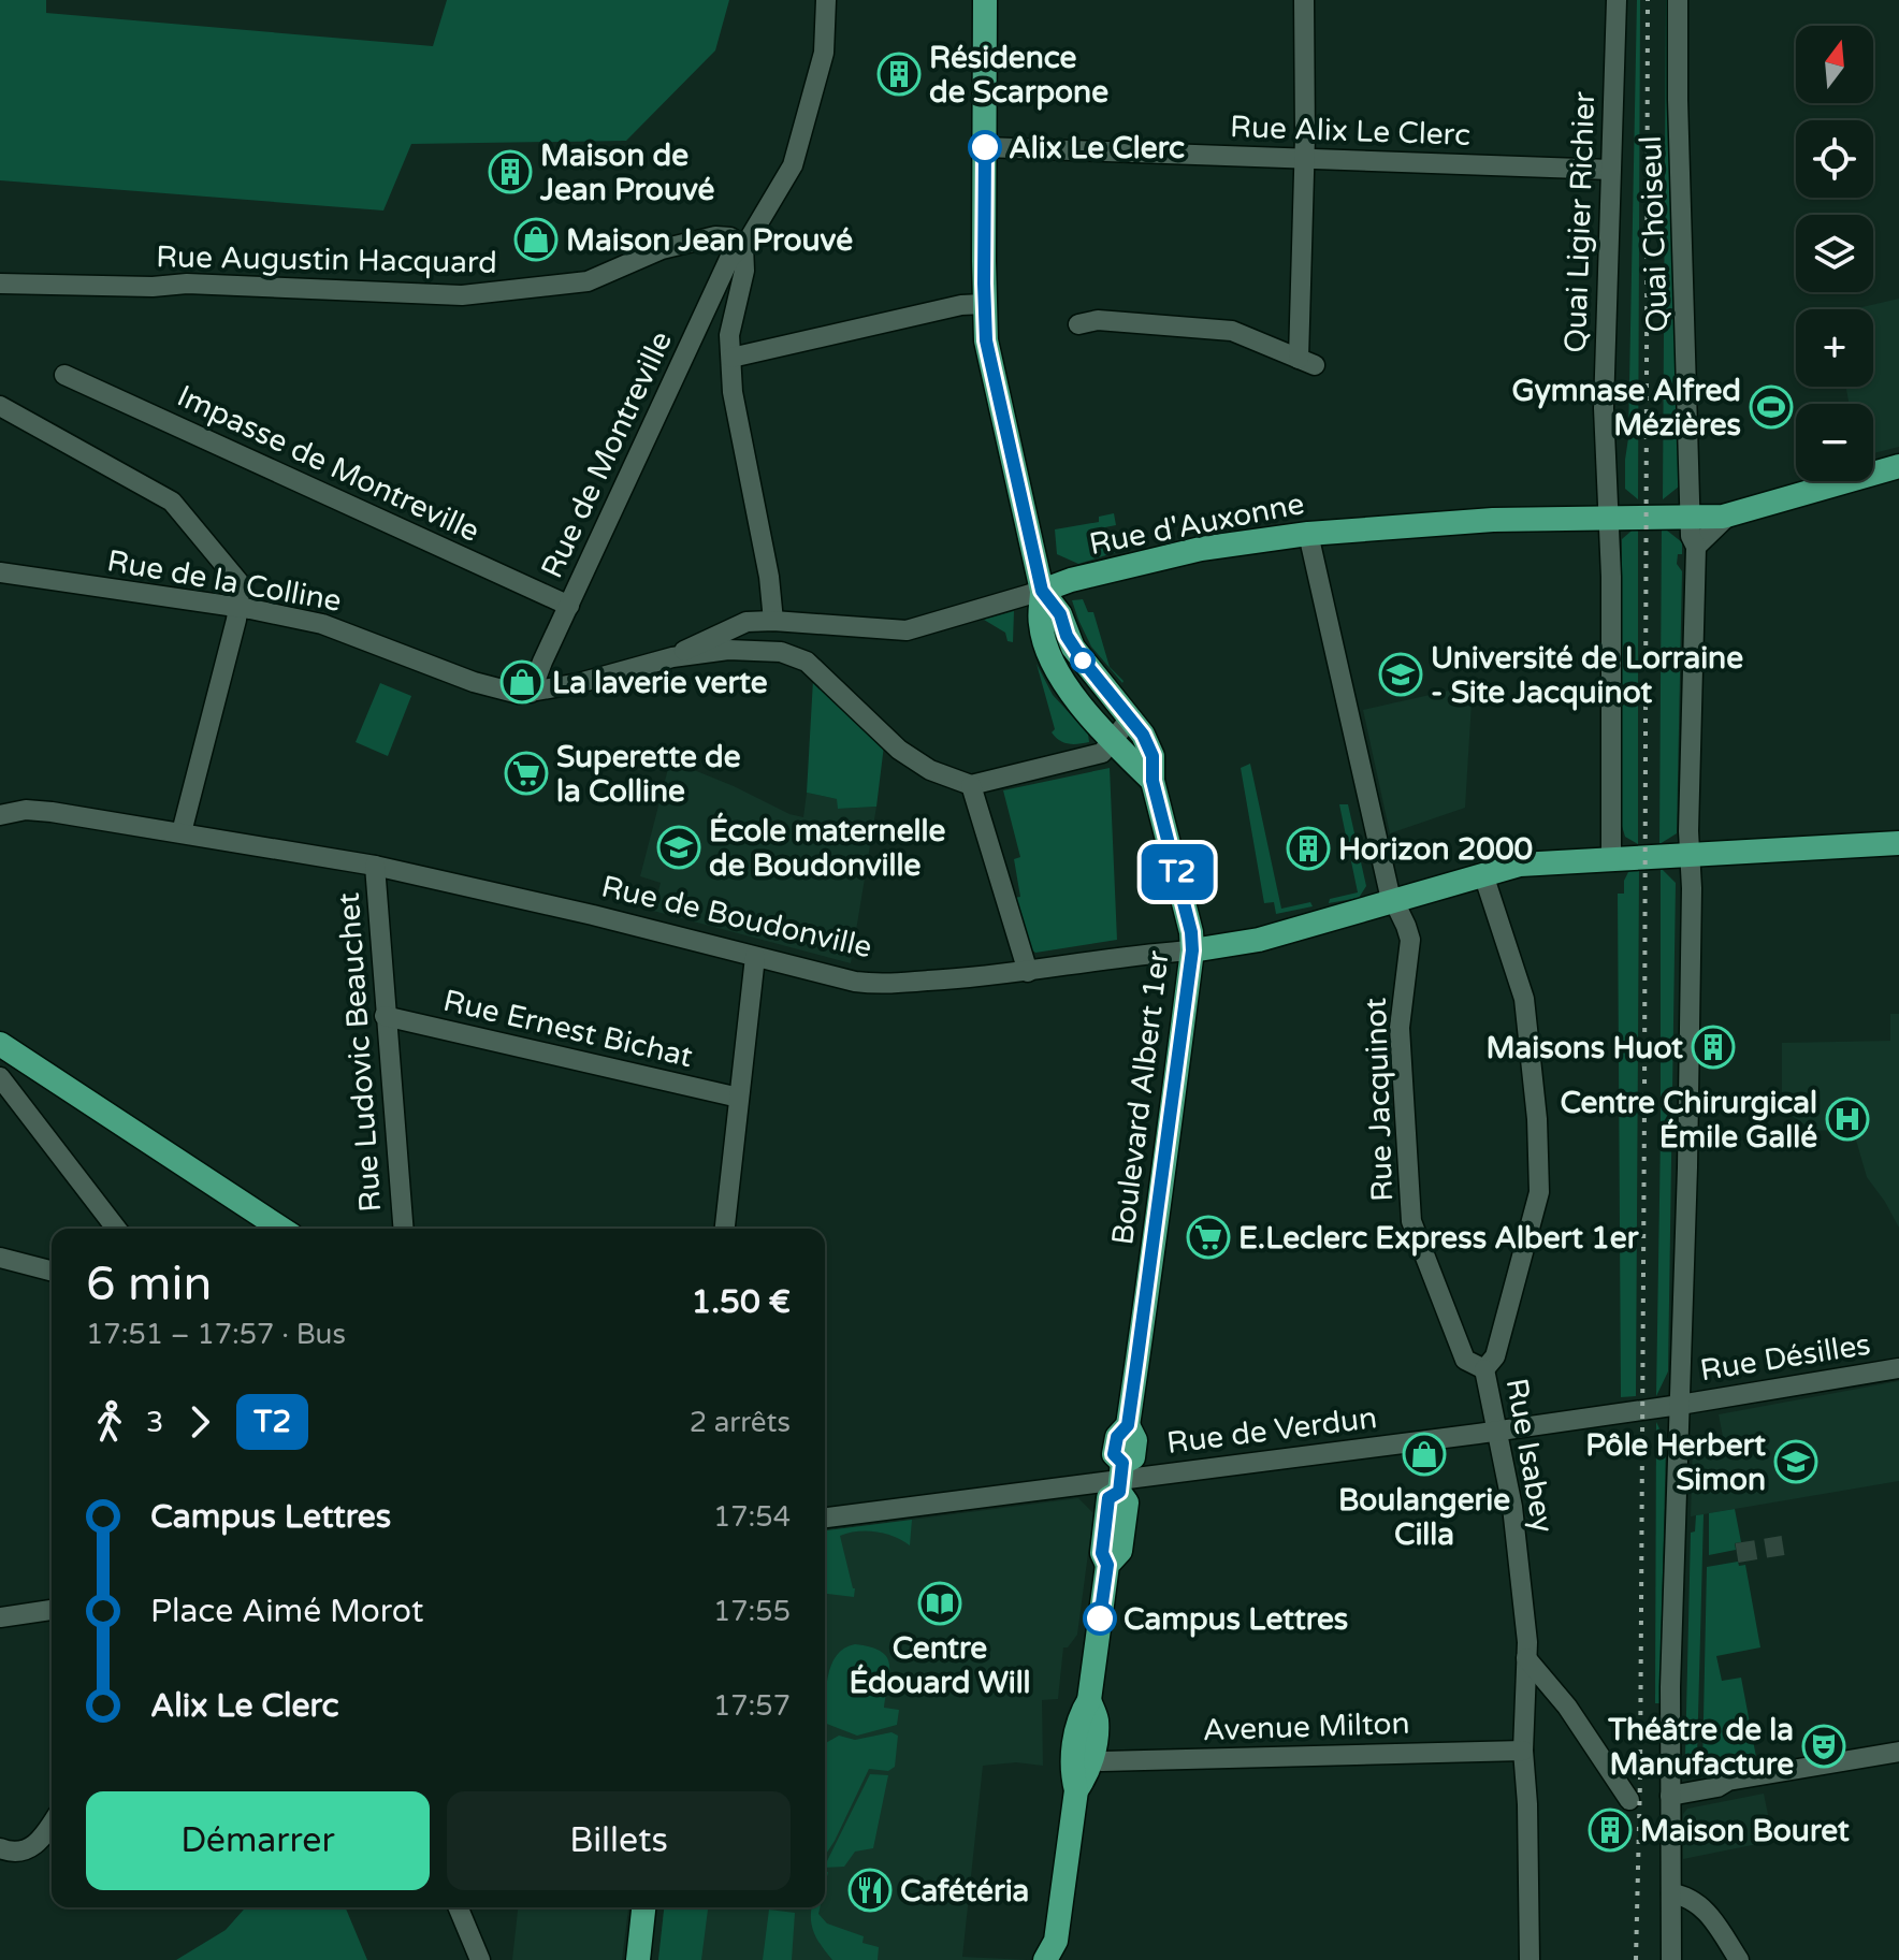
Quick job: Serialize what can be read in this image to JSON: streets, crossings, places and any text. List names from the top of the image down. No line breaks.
{"streets":{"main road":["Rue d'Auxonne","Rue de Boudonville","Boulevard Albert 1er"],"street":["Rue Alix Le Clerc","Quai Ligier Richier","Quai Choiseul","Rue Augustin Hacquard","Rue de Montreville","Impasse de Montreville","Rue de la Colline","Rue Ernest Bichat","Rue Ludovic Beauchet","Rue Jacquinot","Rue Désilles","Rue de Verdun","Rue Isabey","Avenue Milton"]},"crossings":[["Rue Alix Le Clerc","Quai Ligier Richier"],["Quai Ligier Richier","Rue d'Auxonne"],["Quai Ligier Richier","Rue de Boudonville"],["Quai Choiseul","Rue d'Auxonne"],["Quai Choiseul","Rue de Boudonville"],["Quai Choiseul","Rue Désilles"],["Quai Choiseul","Rue de Verdun"],["Rue Augustin Hacquard","Rue de Montreville"],["Rue de Montreville","Impasse de Montreville"],["Rue de Montreville","Rue de la Colline"],["Rue d'Auxonne","Boulevard Albert 1er"],["Rue d'Auxonne","Rue Jacquinot"],["Rue de Boudonville","Rue Ludovic Beauchet"],["Rue de Boudonville","Boulevard Albert 1er"],["Rue de Boudonville","Rue Jacquinot"],["Rue de Boudonville","Rue Isabey"],["Rue Ernest Bichat","Rue Ludovic Beauchet"],["Boulevard Albert 1er","Rue de Verdun"],["Boulevard Albert 1er","Avenue Milton"],["Rue Jacquinot","Rue Isabey"],["Rue Désilles","Rue de Verdun"],["Rue de Verdun","Rue Isabey"],["Rue Isabey","Avenue Milton"]],"places":{"building":["Résidence de Scarpone","Maison de Jean Prouvé","Horizon 2000","Maisons Huot","Maison Bouret"],"other":["Alix Le Clerc","Campus Lettres"],"shop":["Maison Jean Prouvé","La laverie verte","Boulangerie Cilla"],"sports":["Gymnase Alfred Mézières"],"school or university":["Université de Lorraine - Site Jacquinot","École maternelle de Boudonville","Pôle Herbert Simon"],"supermarket":["Superette de la Colline","E.Leclerc Express Albert 1er"],"hospital":["Centre Chirurgical Émile Gallé"],"library":["Centre Édouard Will"],"theatre":["Théâtre de la Manufacture"],"restaurant":["Cafétéria"]},"lines":["bus line T2"],"north":"top","page":{"on_map":"T2","map_buttons":["+","−"],"heading":["6 min","17:51 – 17:57 · Bus","1.50 €"],"legs":["3","T2","2 arrêts"],"list":[{"name":"Campus Lettres","value":"17:54"},{"name":"Place Aimé Morot","value":"17:55"},{"name":"Alix Le Clerc","value":"17:57"}],"buttons":["Démarrer","Billets"]}}
